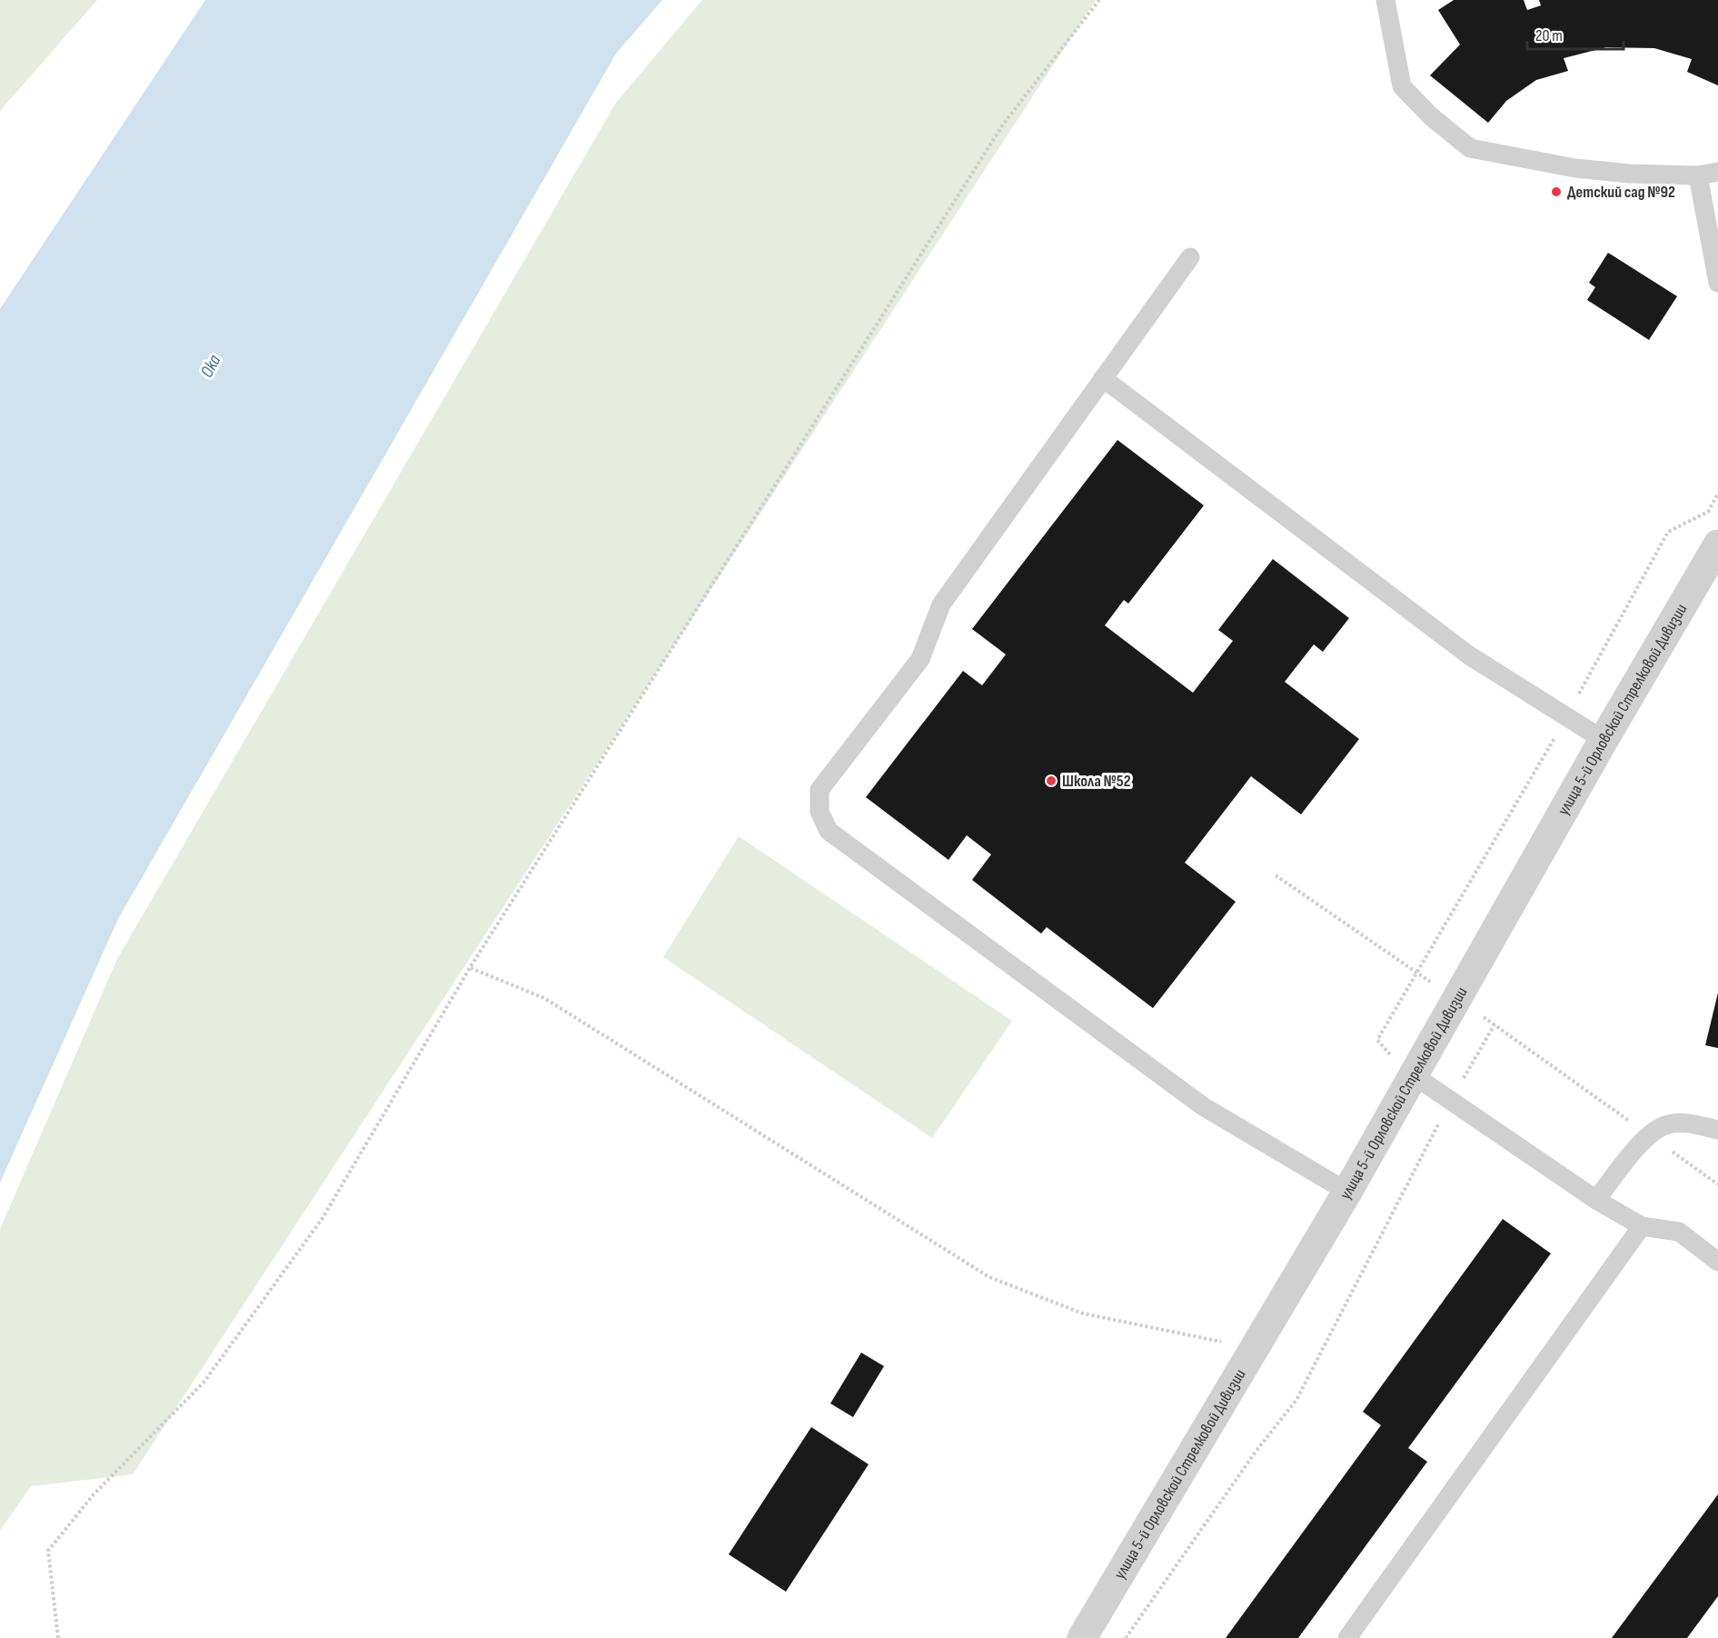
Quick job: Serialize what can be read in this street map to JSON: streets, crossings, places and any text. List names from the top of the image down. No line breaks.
{"streets":{"street":["улица 5-й Орловской Стрелковой Дивизии"]},"water":["Oka"],"places":["Детский сад №92","Школа №52"],"scale_bar":"20 m"}
